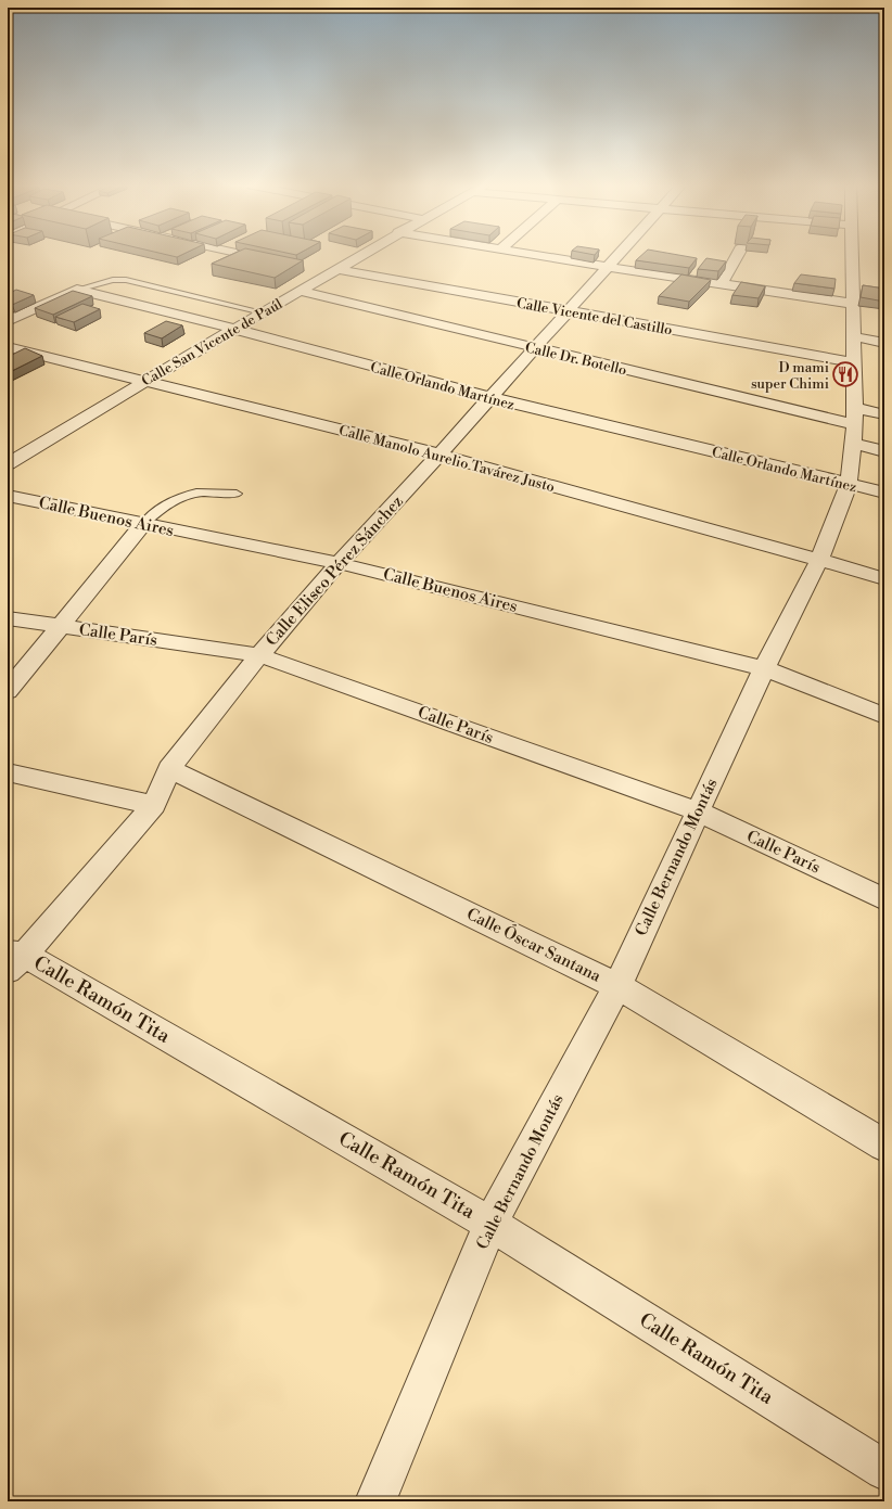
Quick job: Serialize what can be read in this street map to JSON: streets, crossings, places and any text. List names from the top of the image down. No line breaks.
{"streets":{"street":["Calle Vicente del Castillo","Calle San Vicente de Paúl","Calle Dr. Botello","Calle Orlando Martínez","Calle Manolo Aurelio Tavárez Justo","Calle Buenos Aires","Calle Eliseo Pérez Sánchez","Calle París","Calle Bernando Montás","Calle Óscar Santana","Calle Ramón Tita"]},"crossings":[["Calle Vicente del Castillo","Calle San Vicente de Paúl"],["Calle Vicente del Castillo","Calle Eliseo Pérez Sánchez"],["Calle Vicente del Castillo","Calle Bernando Montás"],["Calle San Vicente de Paúl","Calle Dr. Botello"],["Calle San Vicente de Paúl","Calle Orlando Martínez"],["Calle San Vicente de Paúl","Calle Manolo Aurelio Tavárez Justo"],["Calle Dr. Botello","Calle Eliseo Pérez Sánchez"],["Calle Dr. Botello","Calle Bernando Montás"],["Calle Orlando Martínez","Calle Eliseo Pérez Sánchez"],["Calle Orlando Martínez","Calle Bernando Montás"],["Calle Manolo Aurelio Tavárez Justo","Calle Eliseo Pérez Sánchez"],["Calle Manolo Aurelio Tavárez Justo","Calle Bernando Montás"],["Calle Buenos Aires","Calle Eliseo Pérez Sánchez"],["Calle Buenos Aires","Calle Bernando Montás"],["Calle Eliseo Pérez Sánchez","Calle París"],["Calle Eliseo Pérez Sánchez","Calle Óscar Santana"],["Calle Eliseo Pérez Sánchez","Calle Ramón Tita"],["Calle París","Calle Bernando Montás"],["Calle Bernando Montás","Calle Óscar Santana"],["Calle Bernando Montás","Calle Ramón Tita"]],"places":{"restaurant":["D mami super Chimi"]}}
